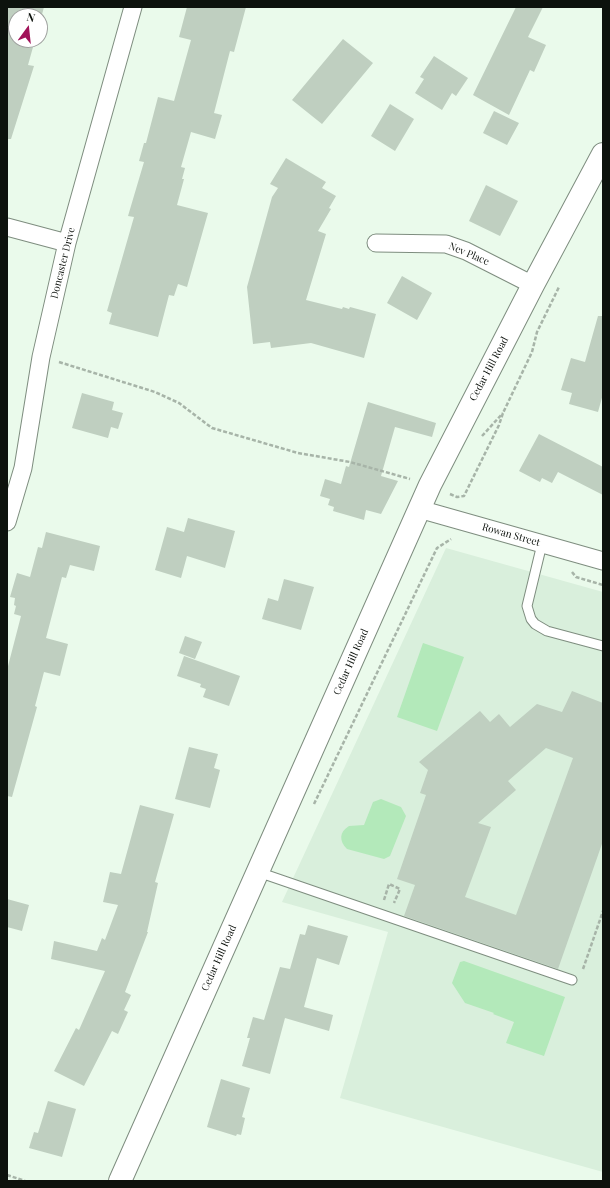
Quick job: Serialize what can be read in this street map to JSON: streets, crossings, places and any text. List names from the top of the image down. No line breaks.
{"streets":{"street":["Nev Place","Doncaster Drive","Cedar Hill Road","Rowan Street"]},"crossings":[["Nev Place","Cedar Hill Road"],["Cedar Hill Road","Rowan Street"]],"north":"top"}
